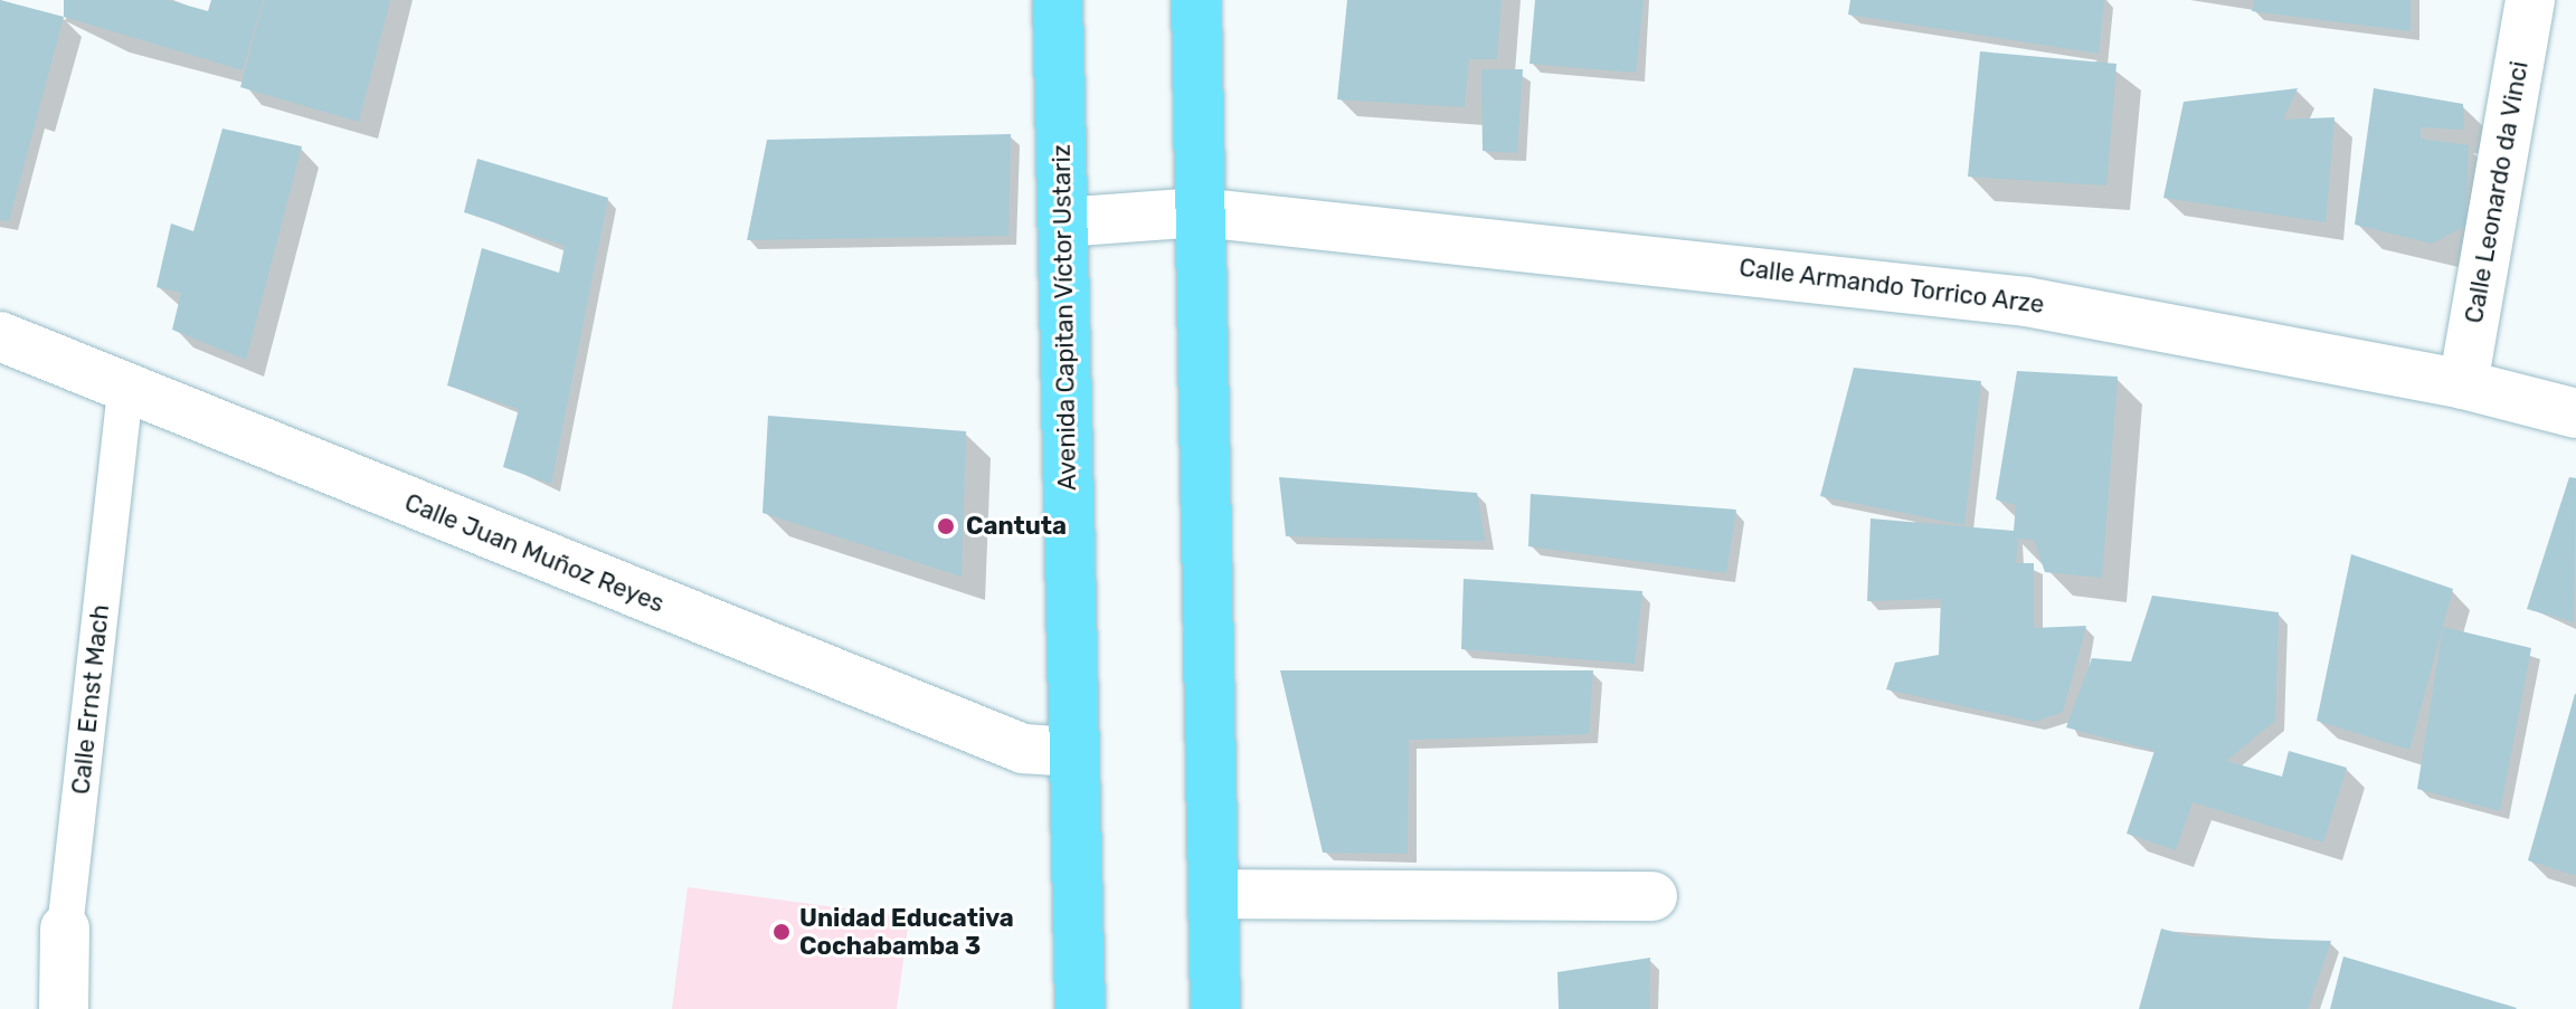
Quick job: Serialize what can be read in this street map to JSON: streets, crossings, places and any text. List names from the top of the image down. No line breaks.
{"streets":{"main road":["Avenida Capitan Víctor Ustariz"],"street":["Calle Leonardo da Vinci","Calle Armando Torrico Arze","Calle Juan Muñoz Reyes","Calle Ernst Mach"]},"crossings":[["Calle Leonardo da Vinci","Calle Armando Torrico Arze"],["Calle Armando Torrico Arze","Avenida Capitan Víctor Ustariz"],["Avenida Capitan Víctor Ustariz","Calle Juan Muñoz Reyes"],["Calle Juan Muñoz Reyes","Calle Ernst Mach"]],"places":["Cantuta","Unidad Educativa Cochabamba 3"]}
